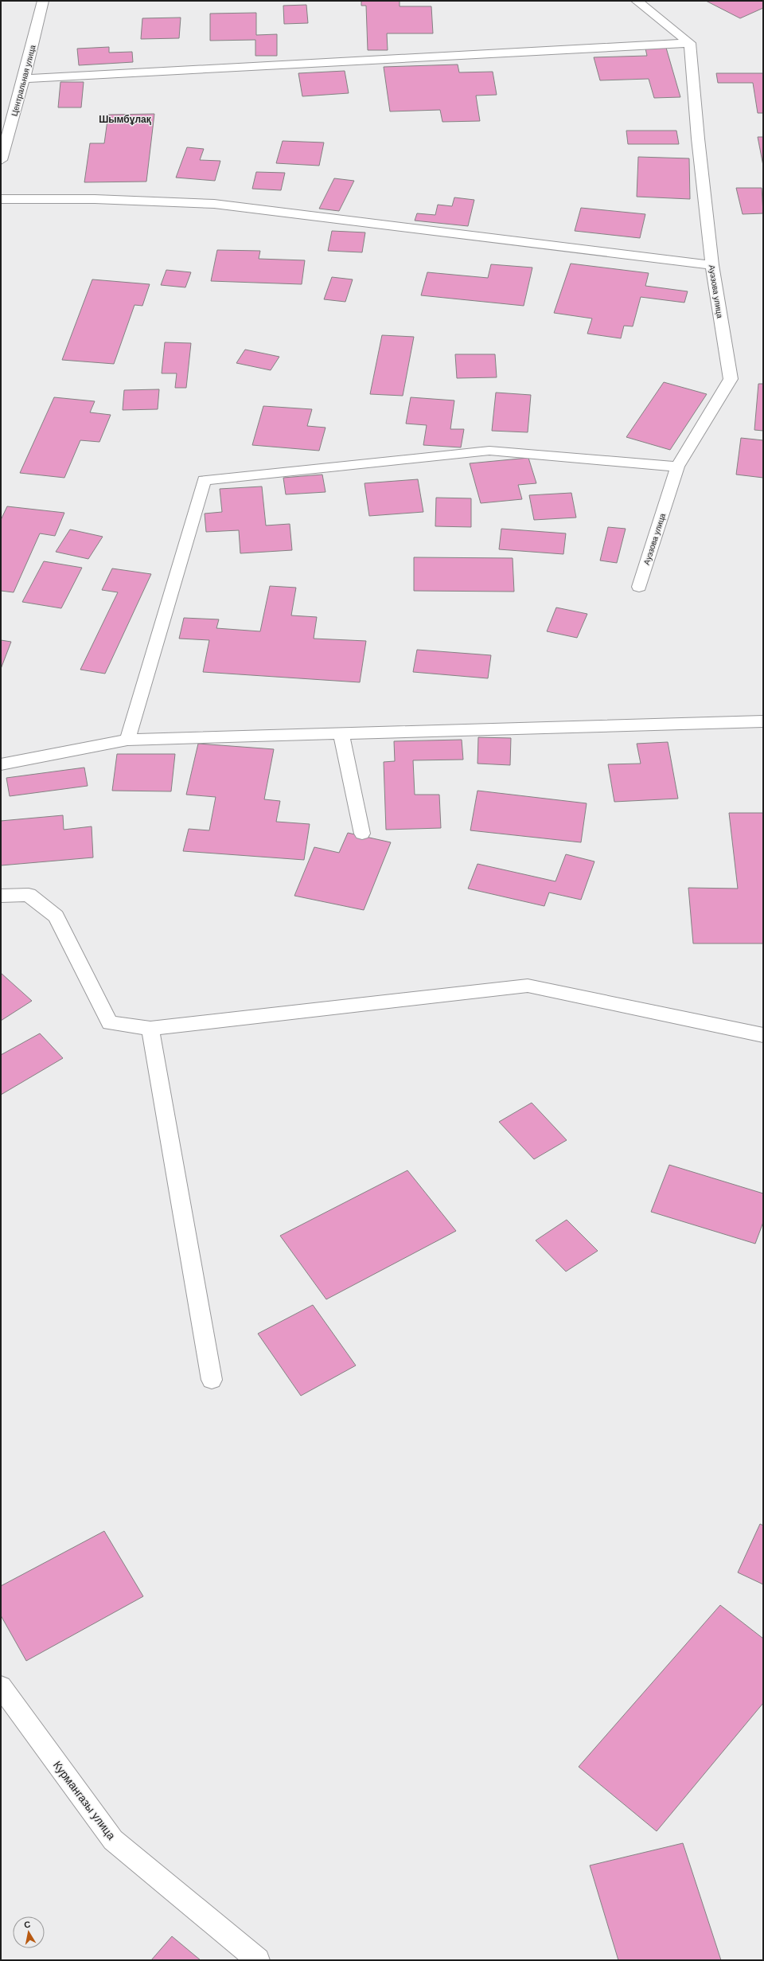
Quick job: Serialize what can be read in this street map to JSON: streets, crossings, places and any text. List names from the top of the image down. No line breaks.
{"streets":{"street":["Центральная улица","Ауэзова улица","Курмангазы улица"]},"districts":["Шымбұлақ"],"north":"top"}
